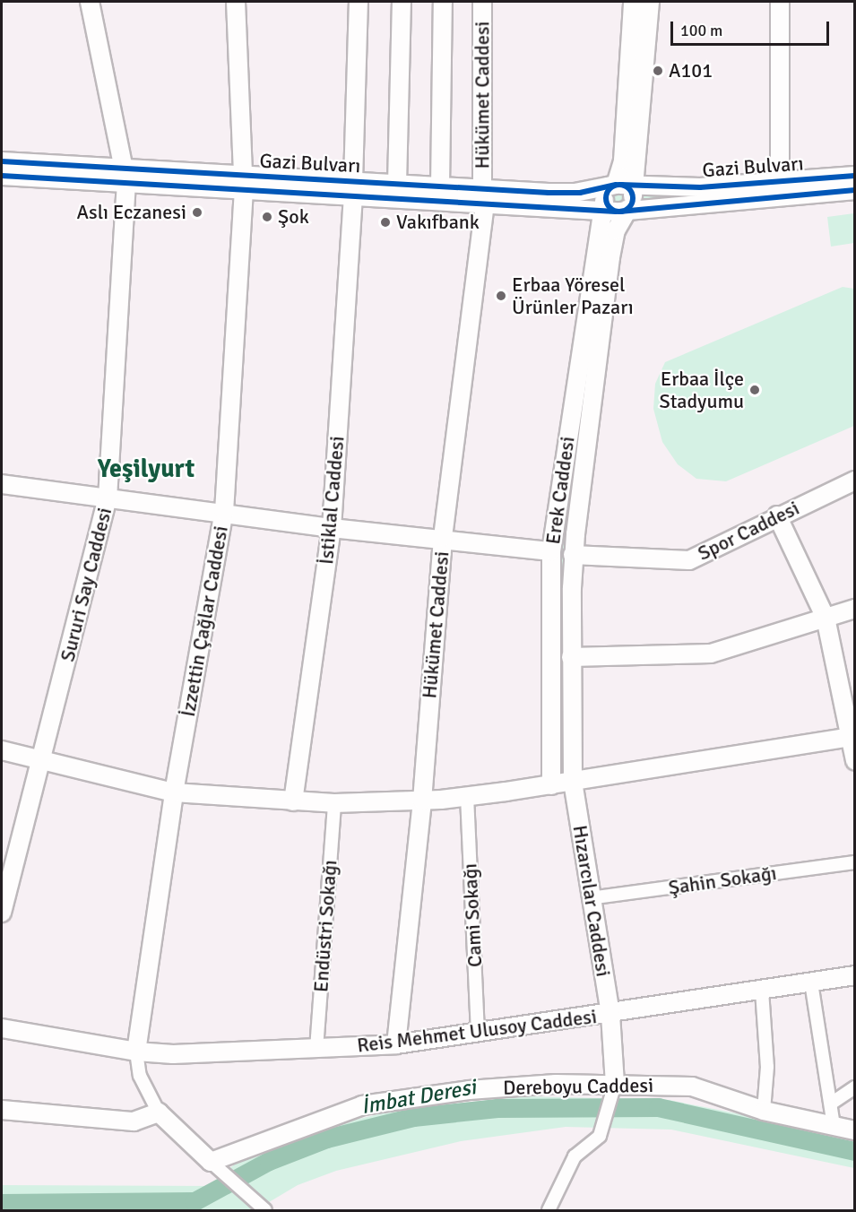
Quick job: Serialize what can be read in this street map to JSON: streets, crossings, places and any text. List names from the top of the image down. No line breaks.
{"streets":{"street":["Hükümet Caddesi","Gazi Bulvarı","Erek Caddesi","İstiklal Caddesi","Spor Caddesi","Sururi Say Caddesi","İzzettin Çağlar Caddesi","Şahin Sokağı","Hızarcılar Caddesi","Cami Sokağı","Endüstri Sokağı","Reis Mehmet Ulusoy Caddesi","Dereboyu Caddesi"]},"crossings":[["Hükümet Caddesi","Gazi Bulvarı"],["Hükümet Caddesi","Reis Mehmet Ulusoy Caddesi"],["Gazi Bulvarı","Erek Caddesi"],["Gazi Bulvarı","İstiklal Caddesi"],["Gazi Bulvarı","Sururi Say Caddesi"],["Gazi Bulvarı","İzzettin Çağlar Caddesi"],["Erek Caddesi","Spor Caddesi"],["Erek Caddesi","Hızarcılar Caddesi"],["İzzettin Çağlar Caddesi","Reis Mehmet Ulusoy Caddesi"],["Şahin Sokağı","Hızarcılar Caddesi"],["Hızarcılar Caddesi","Reis Mehmet Ulusoy Caddesi"],["Hızarcılar Caddesi","Dereboyu Caddesi"],["Cami Sokağı","Reis Mehmet Ulusoy Caddesi"],["Endüstri Sokağı","Reis Mehmet Ulusoy Caddesi"]],"districts":["Yeşilyurt"],"water":["İmbat Deresi"],"places":["A101","Aslı Eczanesi","Şok","Vakıfbank","Erbaa Yöresel Ürünler Pazarı","Erbaa İlçe Stadyumu"],"scale_bar":"100 m"}
